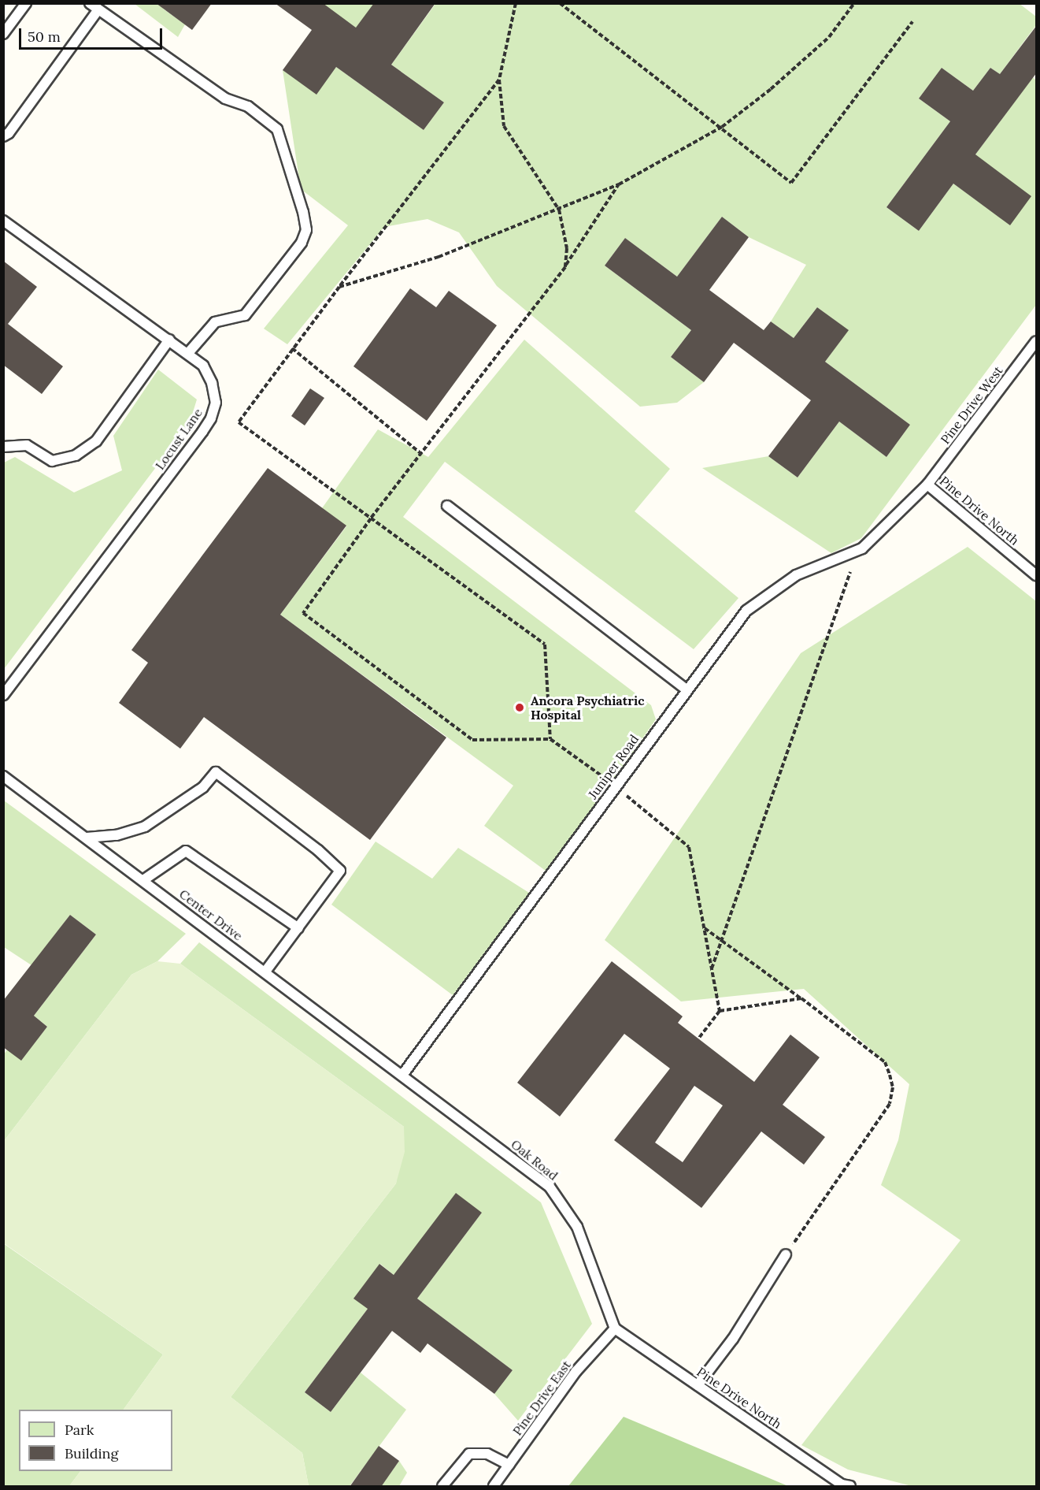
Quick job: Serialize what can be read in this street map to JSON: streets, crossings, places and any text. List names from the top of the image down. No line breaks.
{"streets":{"lane":["Pine Drive West","Locust Lane","Pine Drive North","Juniper Road","Center Drive","Oak Road","Pine Drive East"]},"crossings":[["Pine Drive West","Pine Drive North"],["Pine Drive West","Juniper Road"],["Pine Drive North","Juniper Road"],["Pine Drive North","Oak Road"],["Pine Drive North","Pine Drive East"],["Juniper Road","Center Drive"],["Juniper Road","Oak Road"],["Center Drive","Oak Road"],["Oak Road","Pine Drive East"]],"places":["Ancora Psychiatric Hospital"],"legend":["Park","Building"],"scale_bar":"50 m"}
